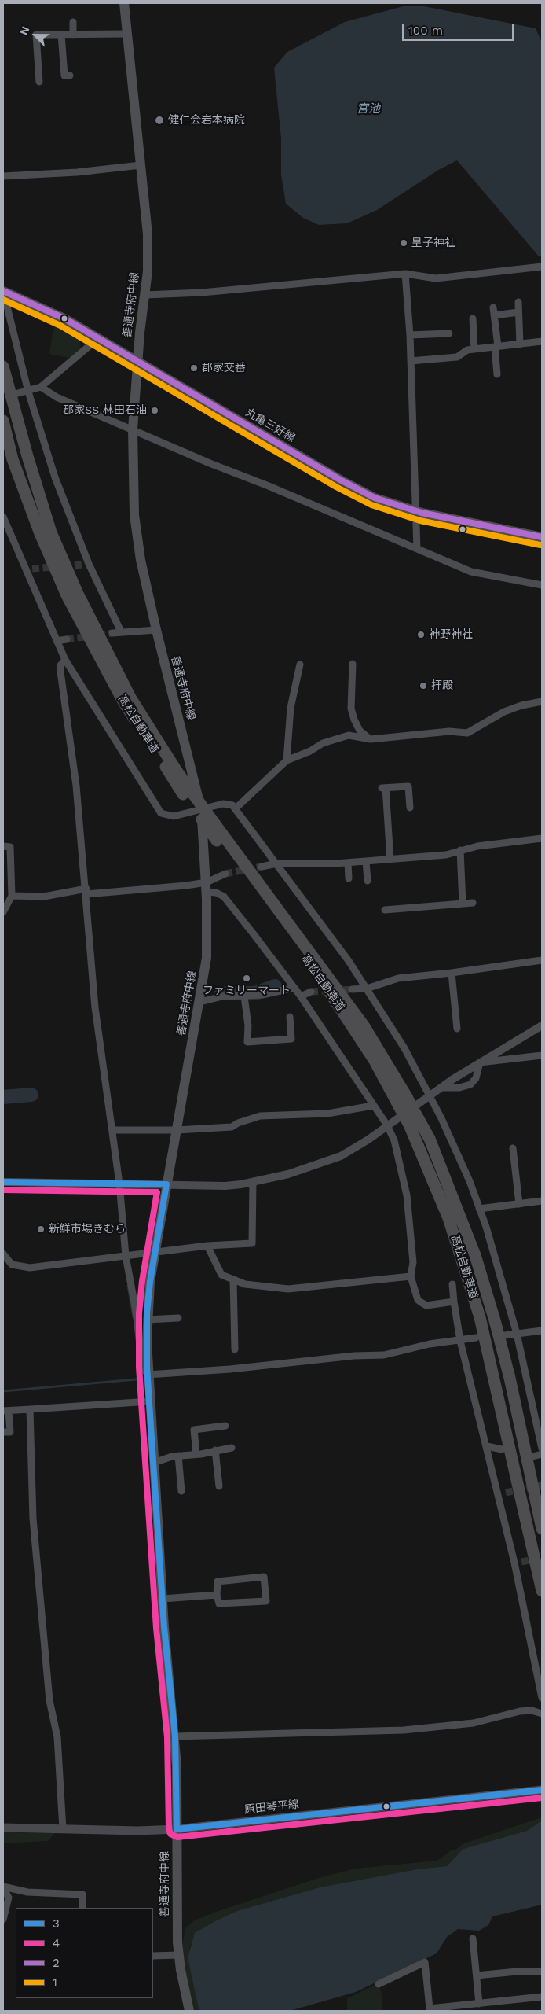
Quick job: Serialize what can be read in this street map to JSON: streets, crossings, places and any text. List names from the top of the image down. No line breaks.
{"streets":{"highway":["高松自動車道"],"main road":["善通寺府中線","丸亀三好線","原田琴平線"]},"crossings":[["善通寺府中線","丸亀三好線"],["善通寺府中線","原田琴平線"]],"water":["宮池"],"places":["健仁会岩本病院","皇子神社","郡家交番","郡家SS 林田石油","神野神社","拝殿","ファミリーマート","新鮮市場きむら"],"lines":["transit line 2","transit line 1","transit line 3","transit line 4"],"legend":["3","4","2","1"],"scale_bar":"100 m","north":"top left"}
